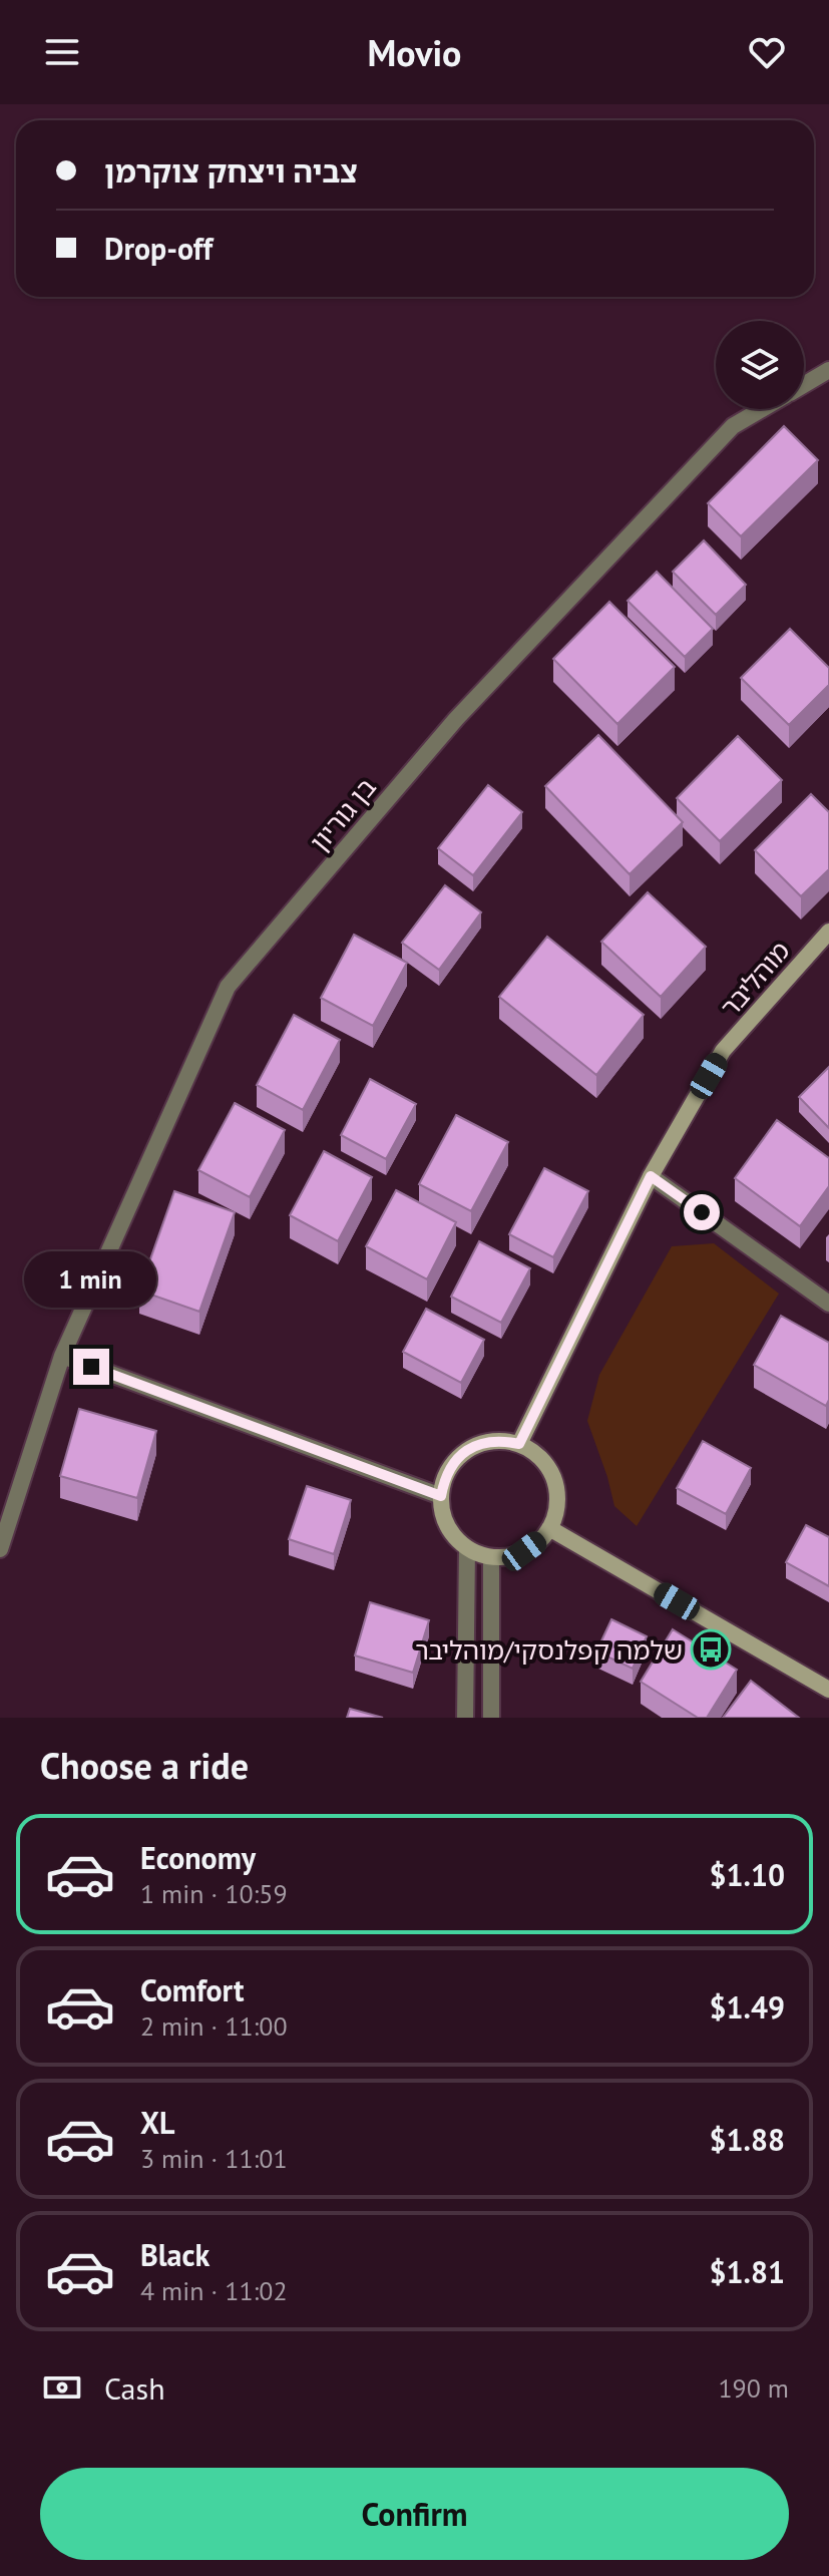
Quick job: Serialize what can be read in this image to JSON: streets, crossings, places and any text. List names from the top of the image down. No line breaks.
{"streets":{"street":["בן גוריון","מוהליבר"]},"places":{"bus stop":["שלמה קפלנסקי/מוהליבר"]},"page":{"header":"Movio","banner":["צביה ויצחק צוקרמן","Drop-off"],"bubble":"1 min","heading":"Choose a ride","list":[{"name":"Economy","note":"1 min · 10:59","value":"$1.10"},{"name":"Comfort","note":"2 min · 11:00","value":"$1.49"},{"name":"XL","note":"3 min · 11:01","value":"$1.88"},{"name":"Black","note":"4 min · 11:02","value":"$1.81"}],"pay":["Cash","190 m"],"buttons":"Confirm"}}
